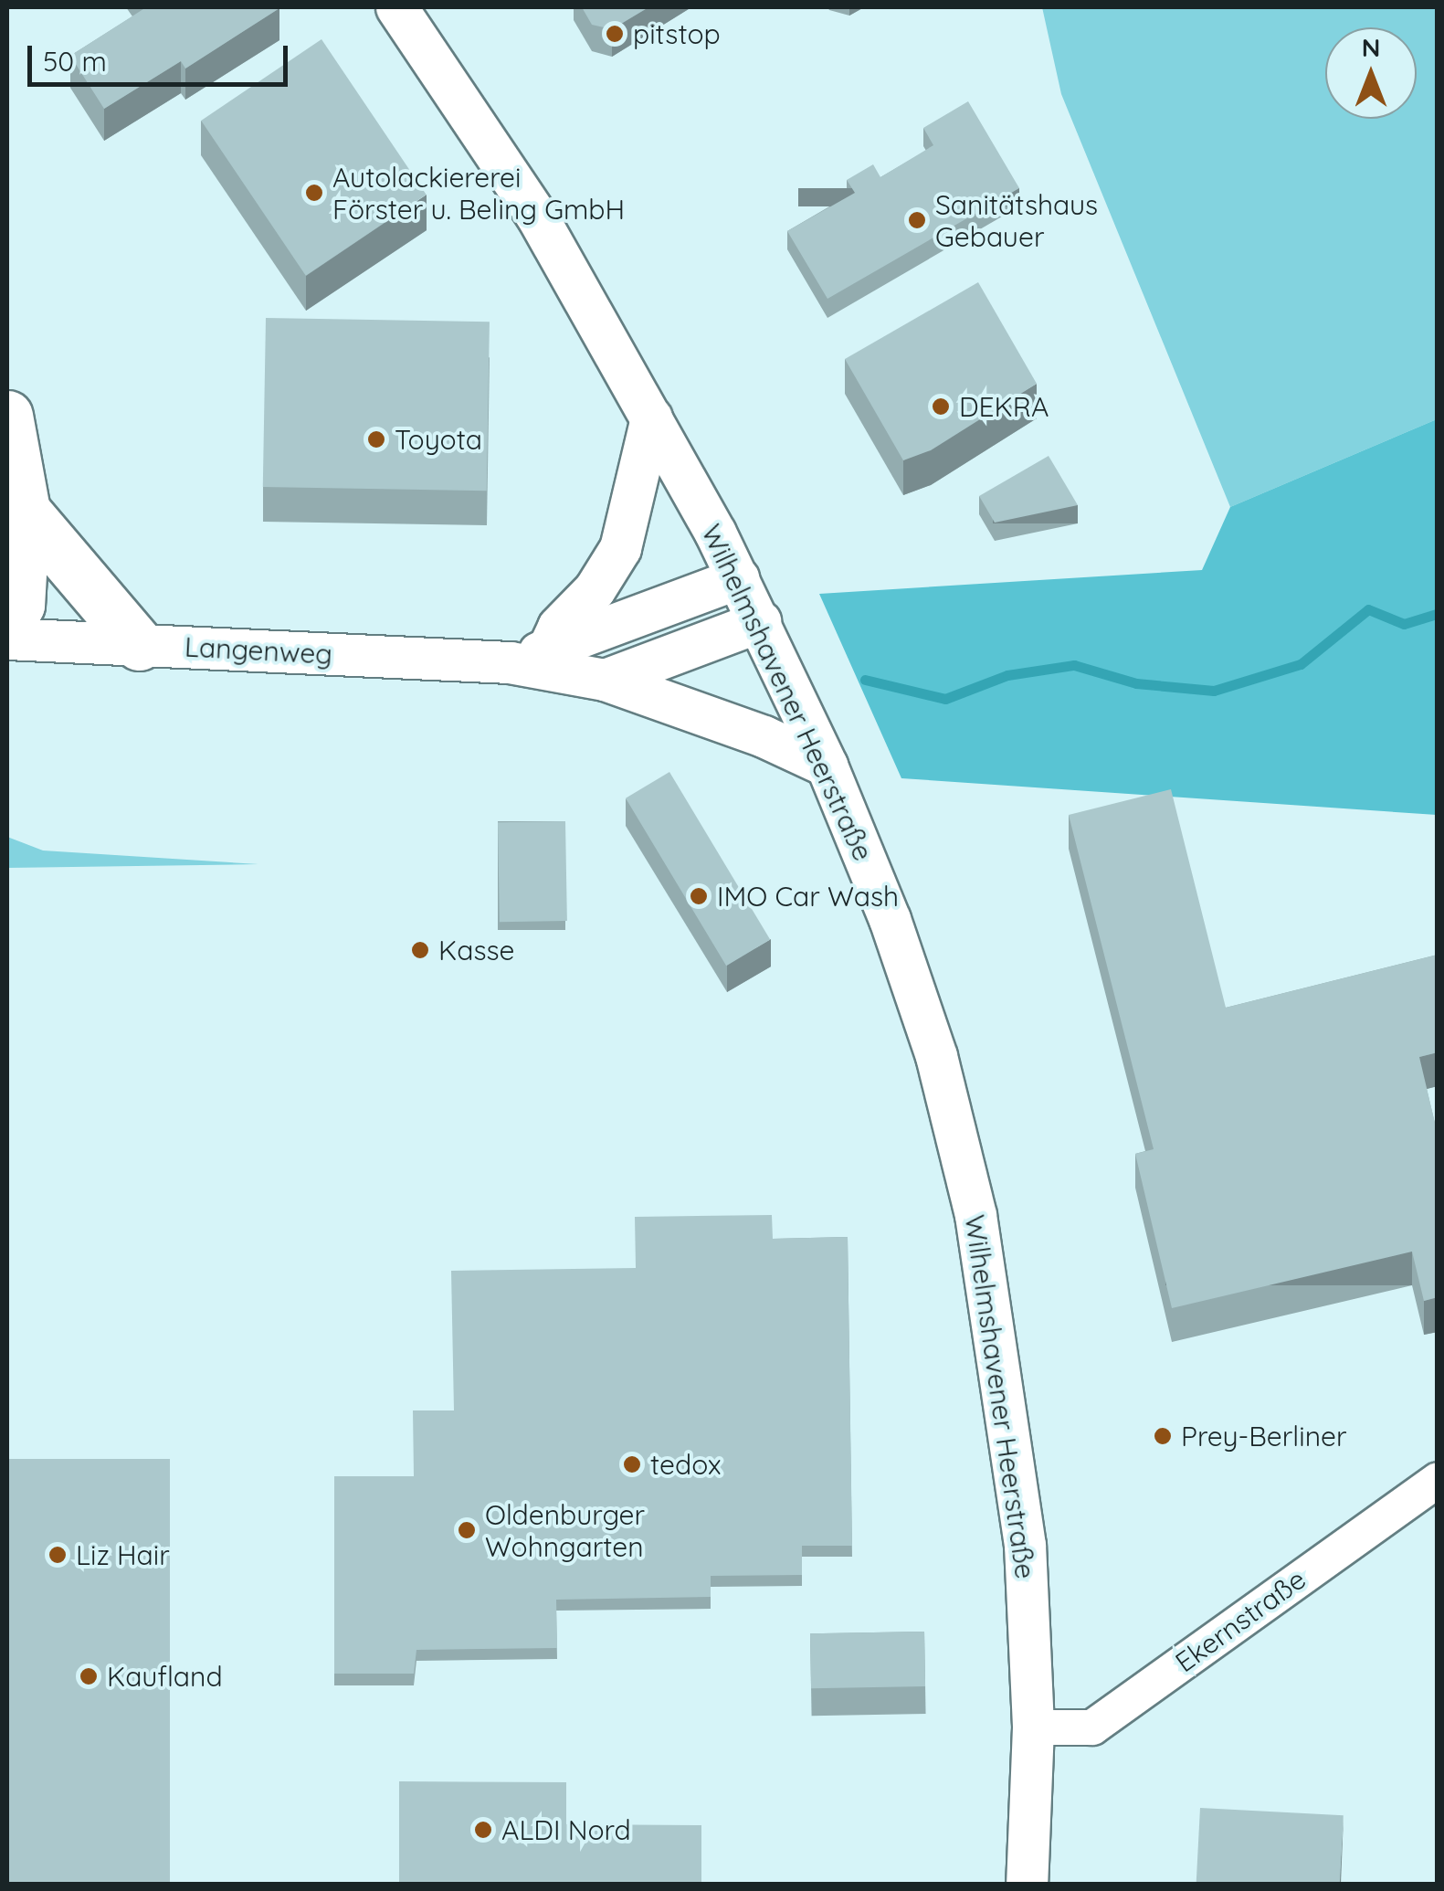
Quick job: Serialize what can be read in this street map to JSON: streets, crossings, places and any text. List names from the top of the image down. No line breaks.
{"streets":{"street":["Langenweg","Wilhelmshavener Heerstraße","Ekernstraße"]},"crossings":[["Langenweg","Wilhelmshavener Heerstraße"],["Wilhelmshavener Heerstraße","Ekernstraße"]],"places":["pitstop","Autolackiererei Förster u. Beling GmbH","Sanitätshaus Gebauer","DEKRA","Toyota","IMO Car Wash","Kasse","Prey-Berliner","tedox","Oldenburger Wohngarten","Liz Hair","Kaufland","ALDI Nord"],"scale_bar":"50 m","north":"top"}
